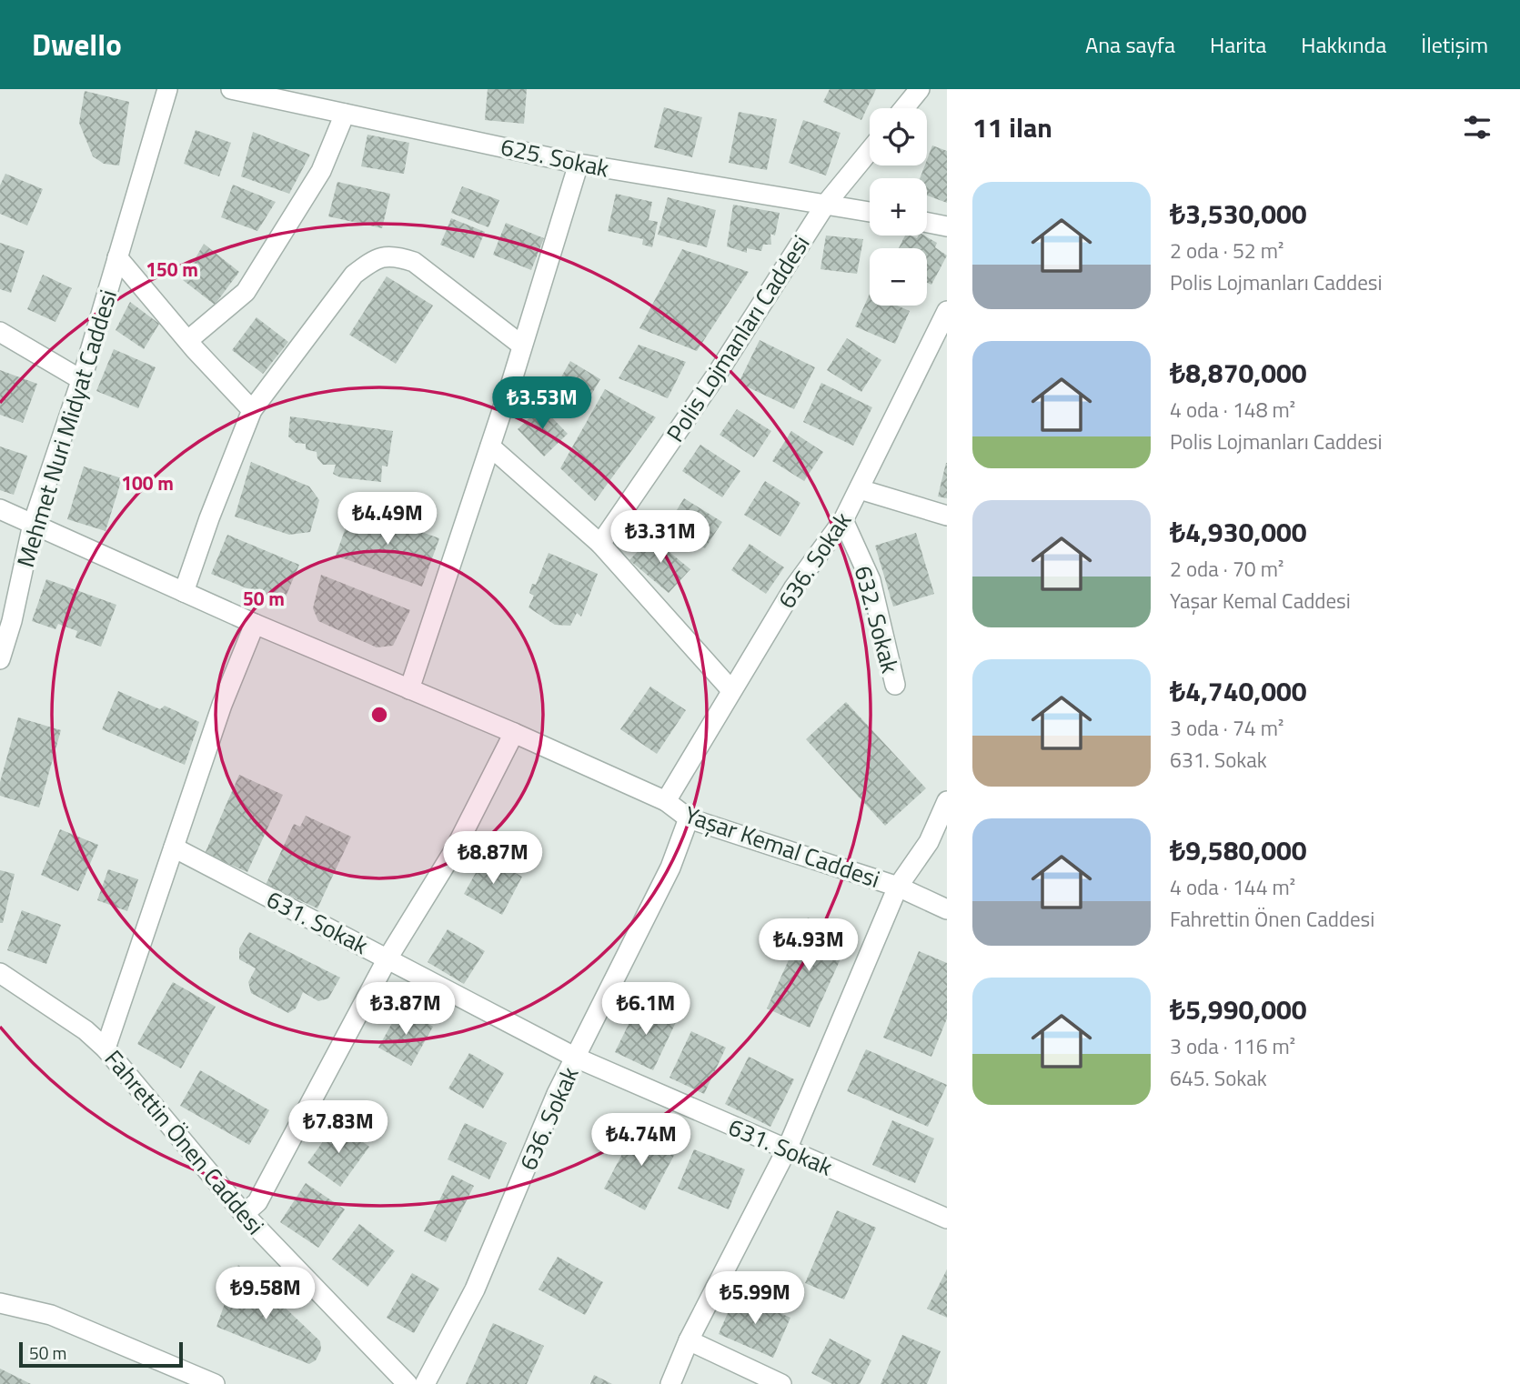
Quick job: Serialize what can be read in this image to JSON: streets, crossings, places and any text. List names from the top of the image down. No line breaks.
{"streets":{"street":["625. Sokak","Polis Lojmanları Caddesi","Mehmet Nuri Midyat Caddesi","636. Sokak","632. Sokak","Yaşar Kemal Caddesi","631. Sokak","Fahrettin Önen Caddesi"]},"crossings":[["625. Sokak","Polis Lojmanları Caddesi"],["Mehmet Nuri Midyat Caddesi","Yaşar Kemal Caddesi"],["636. Sokak","632. Sokak"],["636. Sokak","Yaşar Kemal Caddesi"],["636. Sokak","631. Sokak"]],"scale_bar":"50 m","page":{"header":"Dwello","nav":["Ana sayfa","Harita","Hakkında","İletişim"],"heading":"11 ilan","map_buttons":["+","−"],"list":[{"name":"₺3,530,000","note":"2 oda · 52 m² · Polis Lojmanları Caddesi"},{"name":"₺8,870,000","note":"4 oda · 148 m² · Polis Lojmanları Caddesi"},{"name":"₺4,930,000","note":"2 oda · 70 m² · Yaşar Kemal Caddesi"},{"name":"₺4,740,000","note":"3 oda · 74 m² · 631. Sokak"},{"name":"₺9,580,000","note":"4 oda · 144 m² · Fahrettin Önen Caddesi"},{"name":"₺5,990,000","note":"3 oda · 116 m² · 645. Sokak"}],"price":["₺3.53M","₺4.49M","₺3.31M","₺8.87M","₺4.93M","₺3.87M","₺6.1M","₺7.83M","₺4.74M","₺9.58M","₺5.99M"],"scale":"50 m"},"rings":["150 m","100 m","50 m"]}
